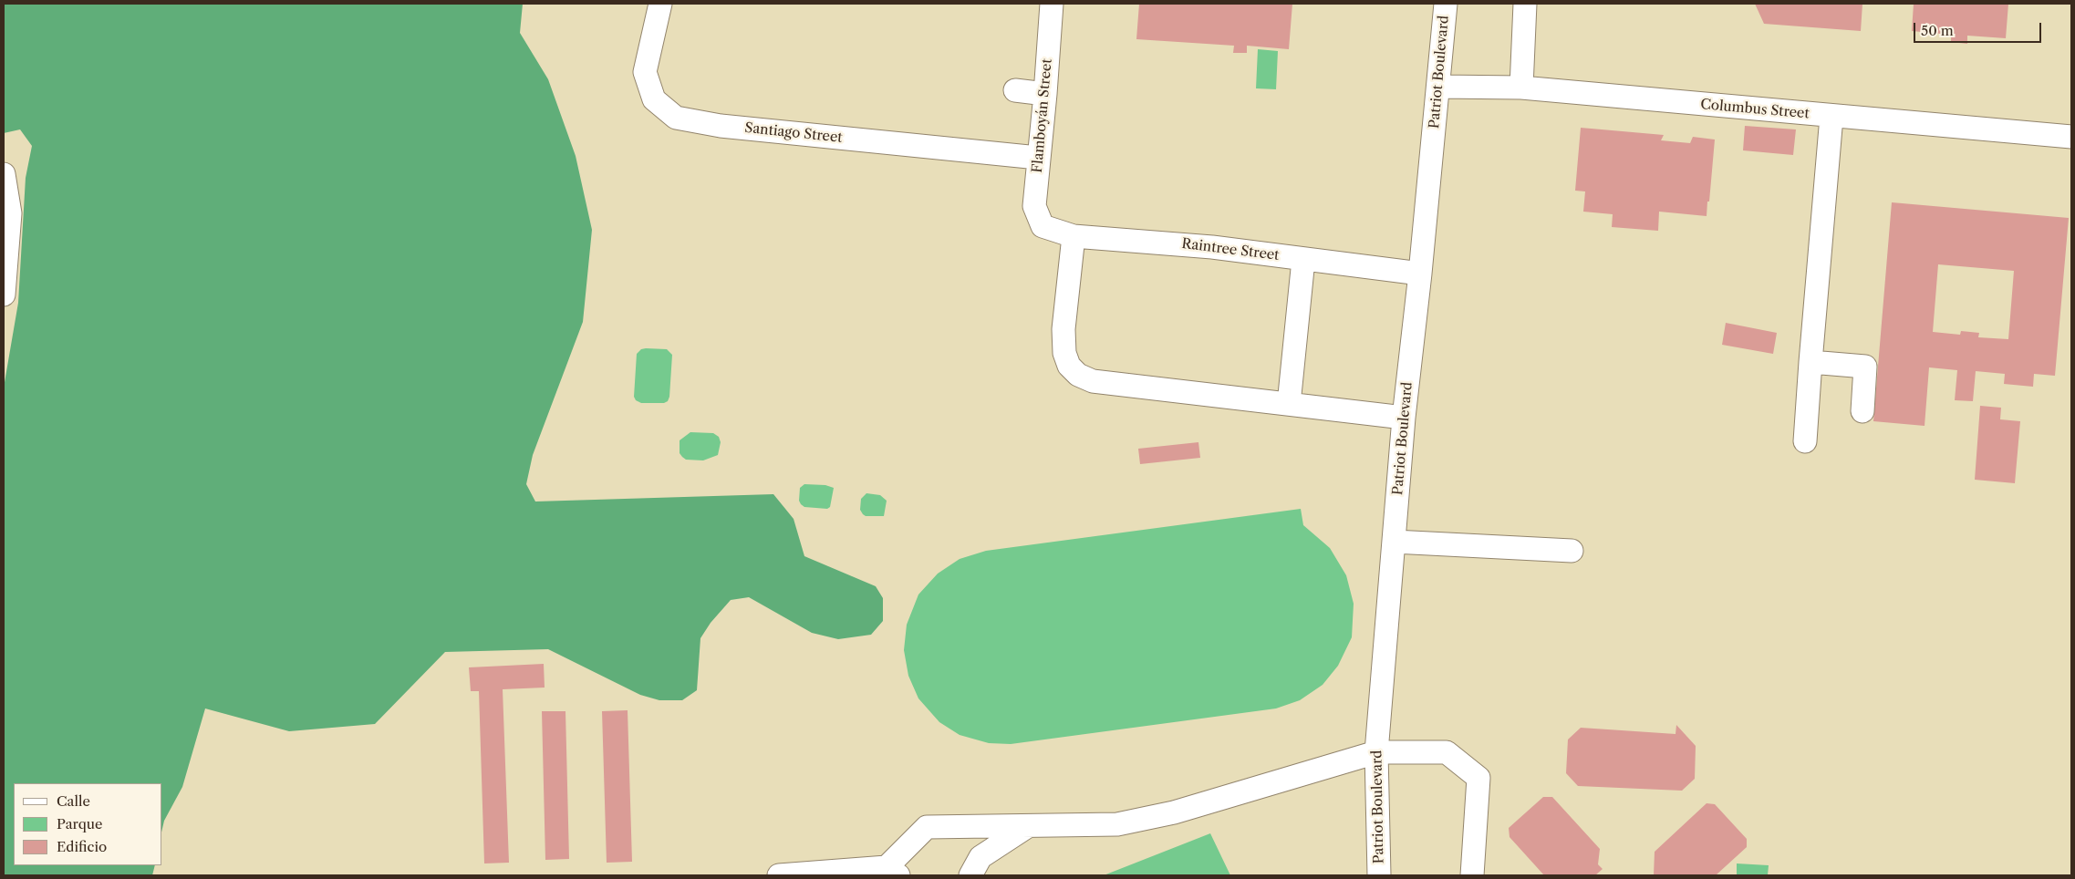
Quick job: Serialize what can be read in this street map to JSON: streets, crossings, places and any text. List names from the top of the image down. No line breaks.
{"streets":{"street":["Patriot Boulevard","Columbus Street","Flamboyán Street","Santiago Street","Raintree Street"]},"crossings":[["Patriot Boulevard","Columbus Street"],["Patriot Boulevard","Raintree Street"],["Flamboyán Street","Santiago Street"],["Flamboyán Street","Raintree Street"]],"legend":["Calle","Parque","Edificio"],"scale_bar":"50 m"}
